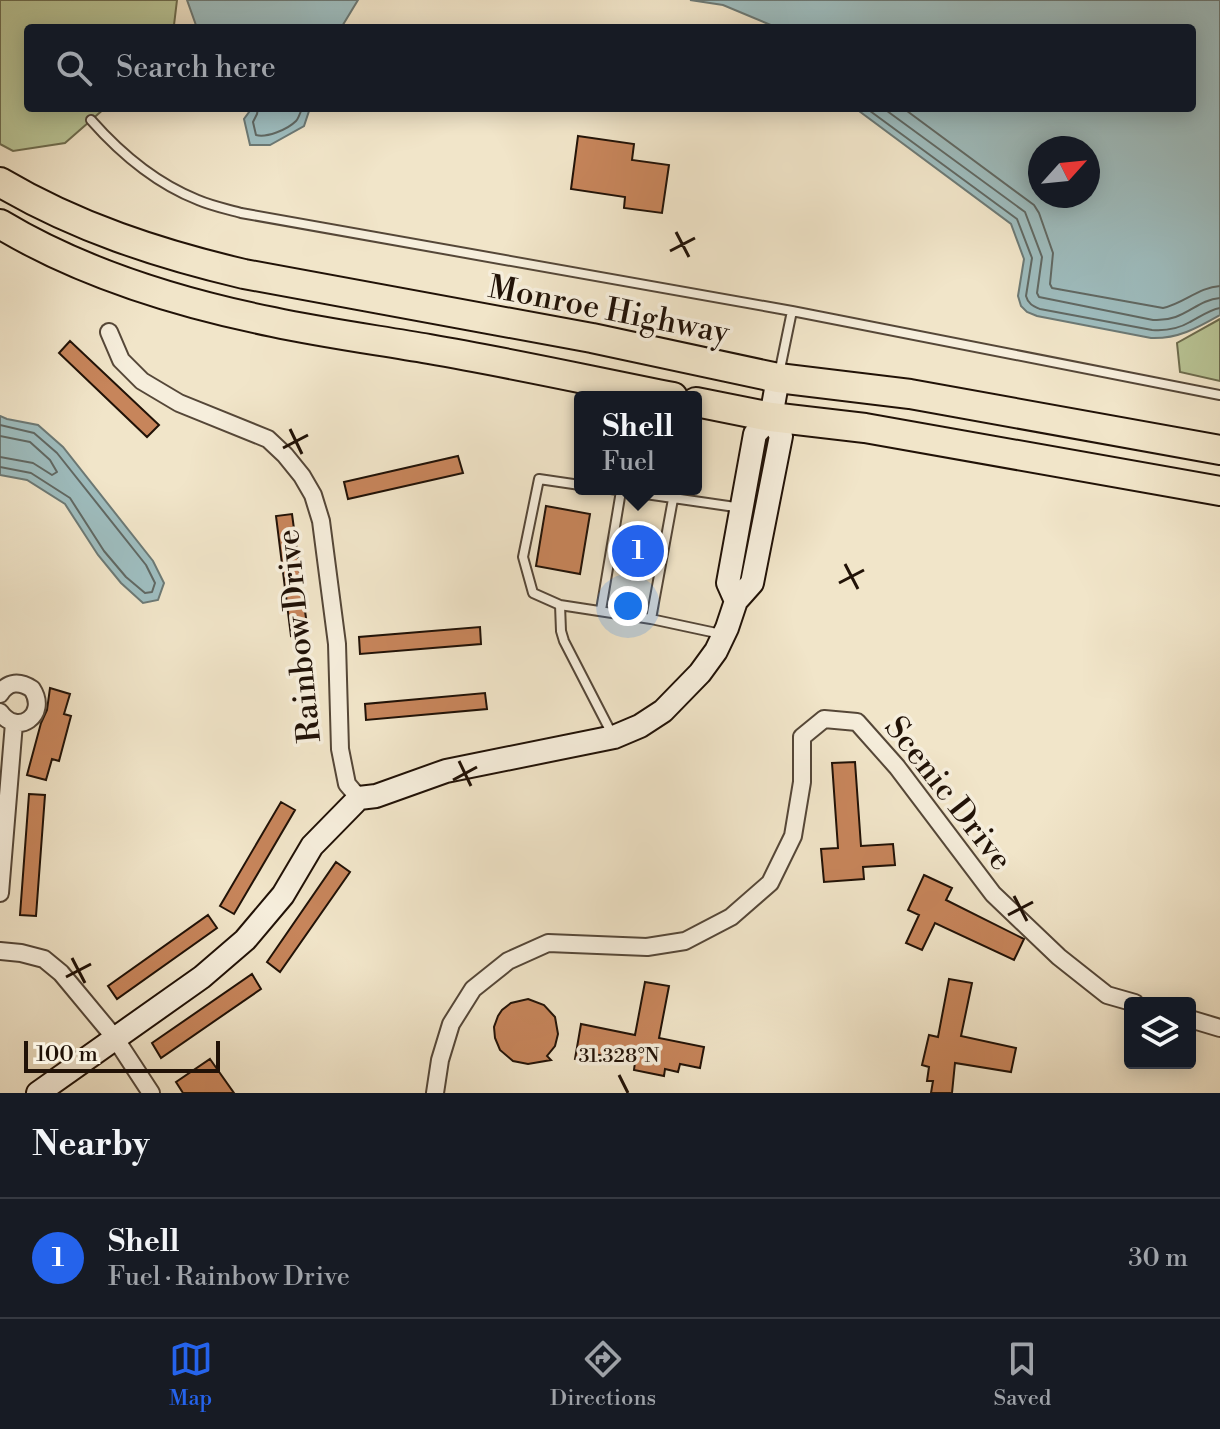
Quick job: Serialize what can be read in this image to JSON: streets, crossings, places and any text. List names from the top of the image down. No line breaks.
{"streets":{"highway":["Monroe Highway"],"street":["Rainbow Drive","Scenic Drive"]},"scale_bar":"100 m","north":"top right","page":{"search":"Search here","popup":["Shell","Fuel"],"pins":"1","scale":"100 m","heading":"Nearby","list":[{"mark":"1","name":"Shell","note":"Fuel · Rainbow Drive","value":"30 m"}],"nav":["Map","Directions","Saved"]},"coordinates":["31.328°N"]}
